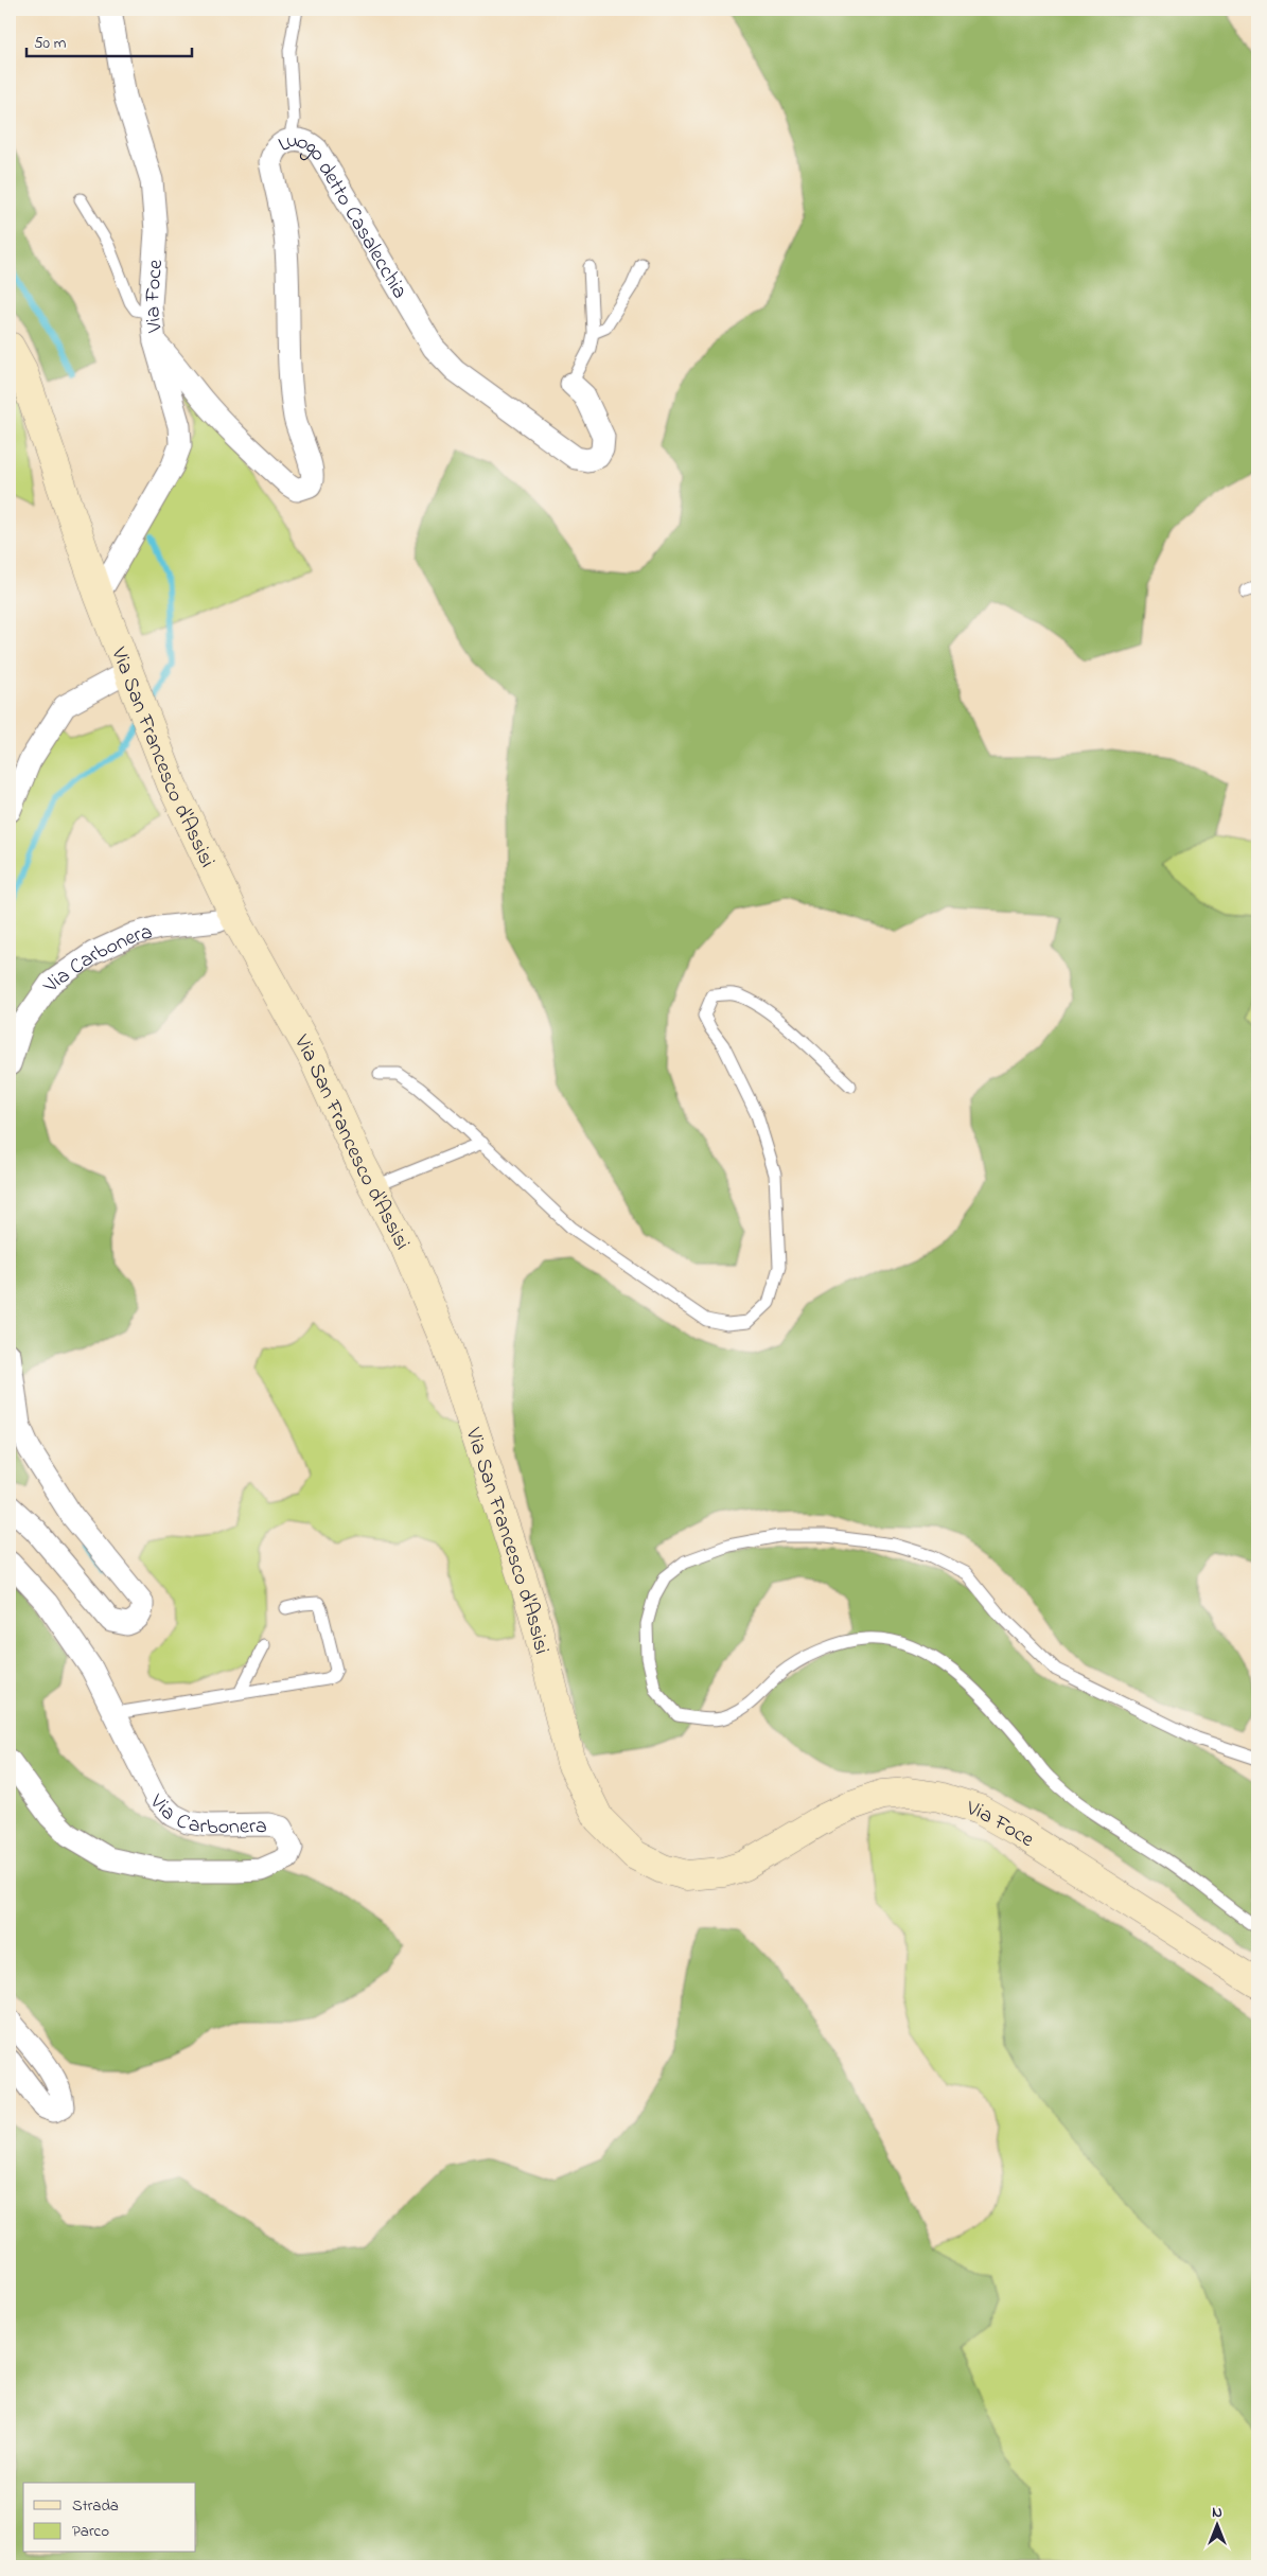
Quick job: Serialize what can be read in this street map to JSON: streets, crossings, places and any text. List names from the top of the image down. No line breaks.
{"streets":{"main road":["Via Foce","Via San Francesco d'Assisi"],"street":["Luogo detto Casalecchia","Via Carbonera"]},"crossings":[["Luogo detto Casalecchia","Via Foce"],["Via Foce","Via San Francesco d'Assisi"],["Via San Francesco d'Assisi","Via Carbonera"]],"legend":["Strada","Parco"],"scale_bar":"50 m","north":"top"}
